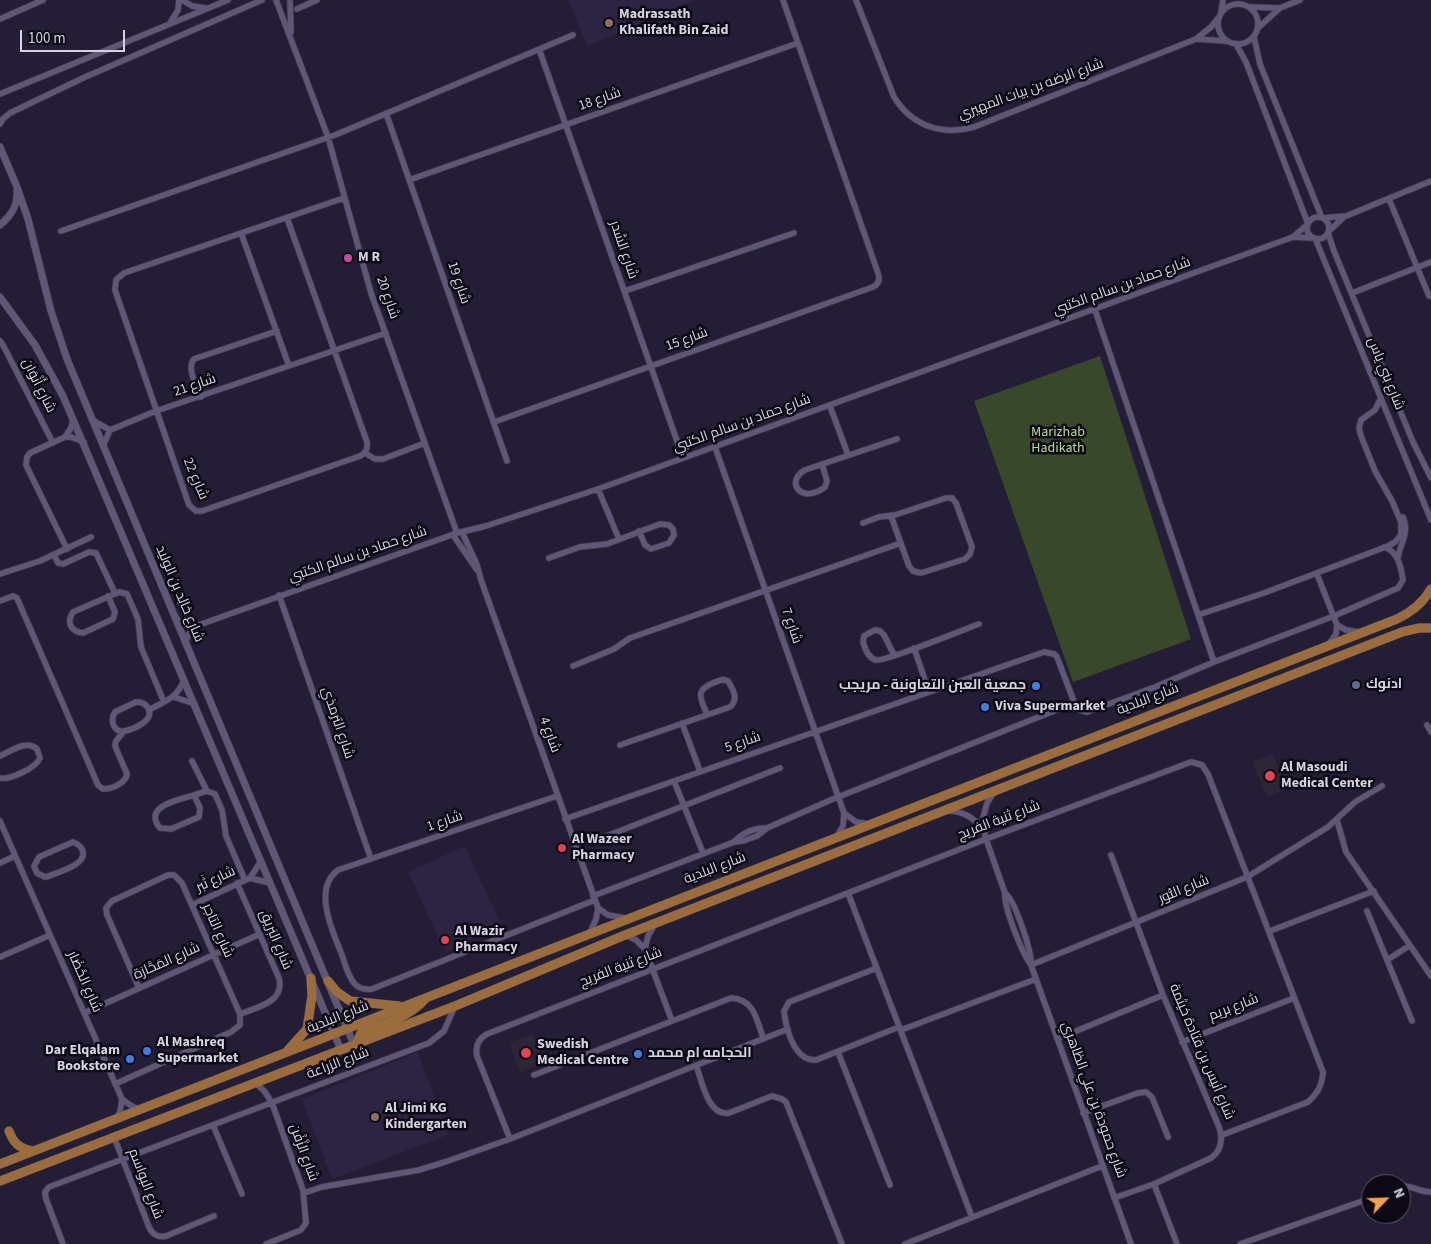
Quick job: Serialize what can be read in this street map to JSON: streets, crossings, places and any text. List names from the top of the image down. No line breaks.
{"streets":{"main road":["شارع البلدية"],"street":["شارع الرضه بن بيات المهيري","شارع 18","شارع السَّدر","شارع 19","شارع حماد بن سالم الكتبي","شارع 20","شارع 15","شارع بني ياس","شارع أَنْوَان","شارع 21","شارع 22","شارع خالِد بن الوليد","شارع 7","شارع الترمذي","شارع 4","شارع 5","شارع ثنية الفريج","شارع 1","شارع ثَبر","شارع النُّور","شارع التاجر","شارع البَريق","شارع المَحَّارَة","شارع الحْضَار","شارع بريم","شارع أنيس بن قتادة خيثمة","شارع الزراعة","شارع حمودة بن علي الظاهري","شارع الزَّفْن","شارع البواسم"]},"crossings":[["شارع 18","شارع السَّدر"],["شارع 18","شارع 19"],["شارع 18","شارع 15"],["شارع السَّدر","شارع حماد بن سالم الكتبي"],["شارع السَّدر","شارع 15"],["شارع 19","شارع 15"],["شارع حماد بن سالم الكتبي","شارع 20"],["شارع حماد بن سالم الكتبي","شارع بني ياس"],["شارع حماد بن سالم الكتبي","شارع 7"],["شارع حماد بن سالم الكتبي","شارع الترمذي"],["شارع حماد بن سالم الكتبي","شارع 4"],["شارع 20","شارع 21"],["شارع 20","شارع 22"],["شارع 20","شارع 4"],["شارع 21","شارع 22"],["شارع خالِد بن الوليد","شارع البلدية"],["شارع خالِد بن الوليد","شارع ثَبر"],["شارع 7","شارع 5"],["شارع البلدية","شارع الزراعة"],["شارع البلدية","شارع حمودة بن علي الظاهري"],["شارع البلدية","شارع الزَّفْن"],["شارع البلدية","شارع البواسم"],["شارع الترمذي","شارع 1"],["شارع 4","شارع 5"],["شارع 4","شارع 1"],["شارع ثنية الفريج","شارع النُّور"],["شارع ثنية الفريج","شارع بريم"],["شارع ثنية الفريج","شارع أنيس بن قتادة خيثمة"],["شارع ثنية الفريج","شارع حمودة بن علي الظاهري"],["شارع ثَبر","شارع التاجر"],["شارع ثَبر","شارع البَريق"],["شارع النُّور","شارع أنيس بن قتادة خيثمة"],["شارع النُّور","شارع حمودة بن علي الظاهري"],["شارع التاجر","شارع البَريق"],["شارع التاجر","شارع المَحَّارَة"],["شارع البَريق","شارع المَحَّارَة"],["شارع المَحَّارَة","شارع الحْضَار"],["شارع بريم","شارع أنيس بن قتادة خيثمة"],["شارع أنيس بن قتادة خيثمة","شارع حمودة بن علي الظاهري"],["شارع الزراعة","شارع الزَّفْن"],["شارع الزراعة","شارع البواسم"]],"parks":["Marizhab Hadikath"],"places":["Madrassath Khalifath Bin Zaid","M R","ادنوك","جمعية العبن التعاونبة - مريجب","Viva Supermarket","Al Masoudi Medical Center","Al Wazeer Pharmacy","Al Wazir Pharmacy","Al Mashreq Supermarket","Swedish Medical Centre","الحجامه ام محمد","Dar Elqalam Bookstore","Al Jimi KG Kindergarten"],"scale_bar":"100 m","north":"top right"}
